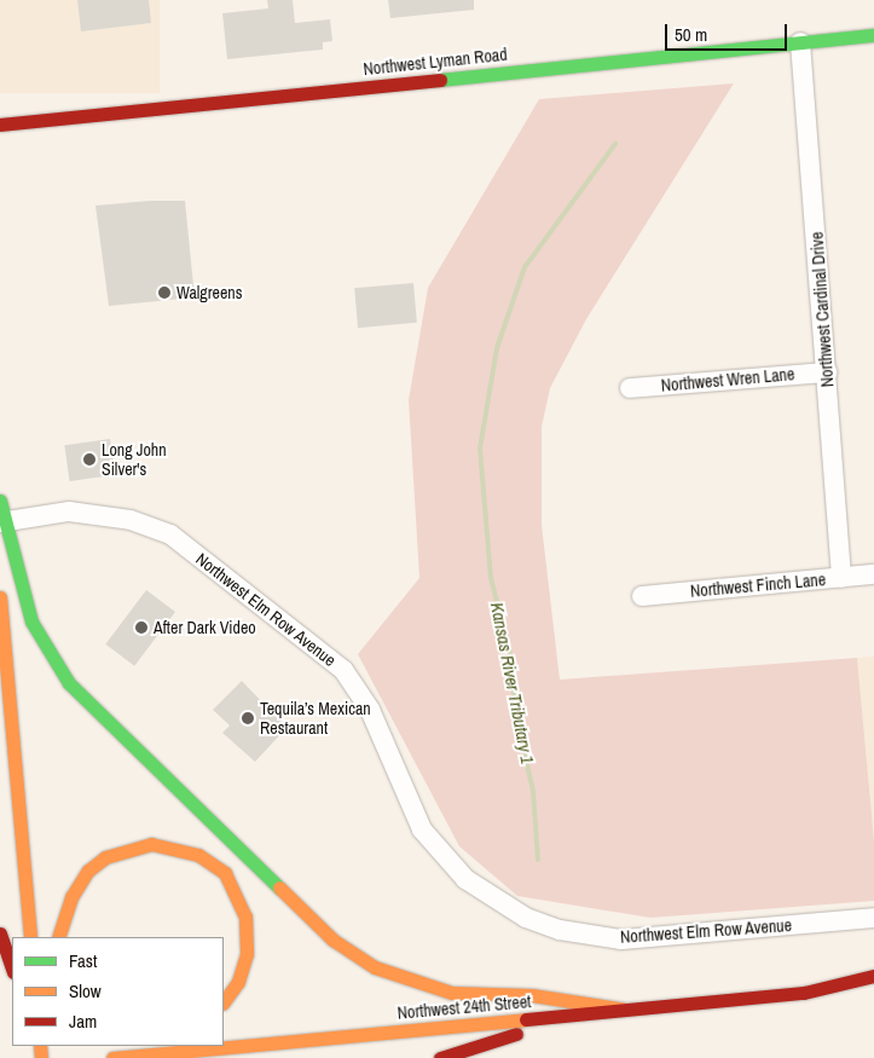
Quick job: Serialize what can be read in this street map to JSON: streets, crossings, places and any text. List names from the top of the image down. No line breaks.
{"streets":{"main road":["Northwest Lyman Road","Northwest 24th Street"],"street":["Northwest Cardinal Drive","Northwest Wren Lane","Northwest Finch Lane","Northwest Elm Row Avenue"]},"crossings":[["Northwest Lyman Road","Northwest Cardinal Drive"],["Northwest Cardinal Drive","Northwest Wren Lane"],["Northwest Cardinal Drive","Northwest Finch Lane"]],"water":["Kansas River Tributary 1"],"places":["Walgreens","Long John Silver's","After Dark Video","Tequila’s Mexican Restaurant"],"legend":["Fast","Slow","Jam"],"scale_bar":"50 m"}
